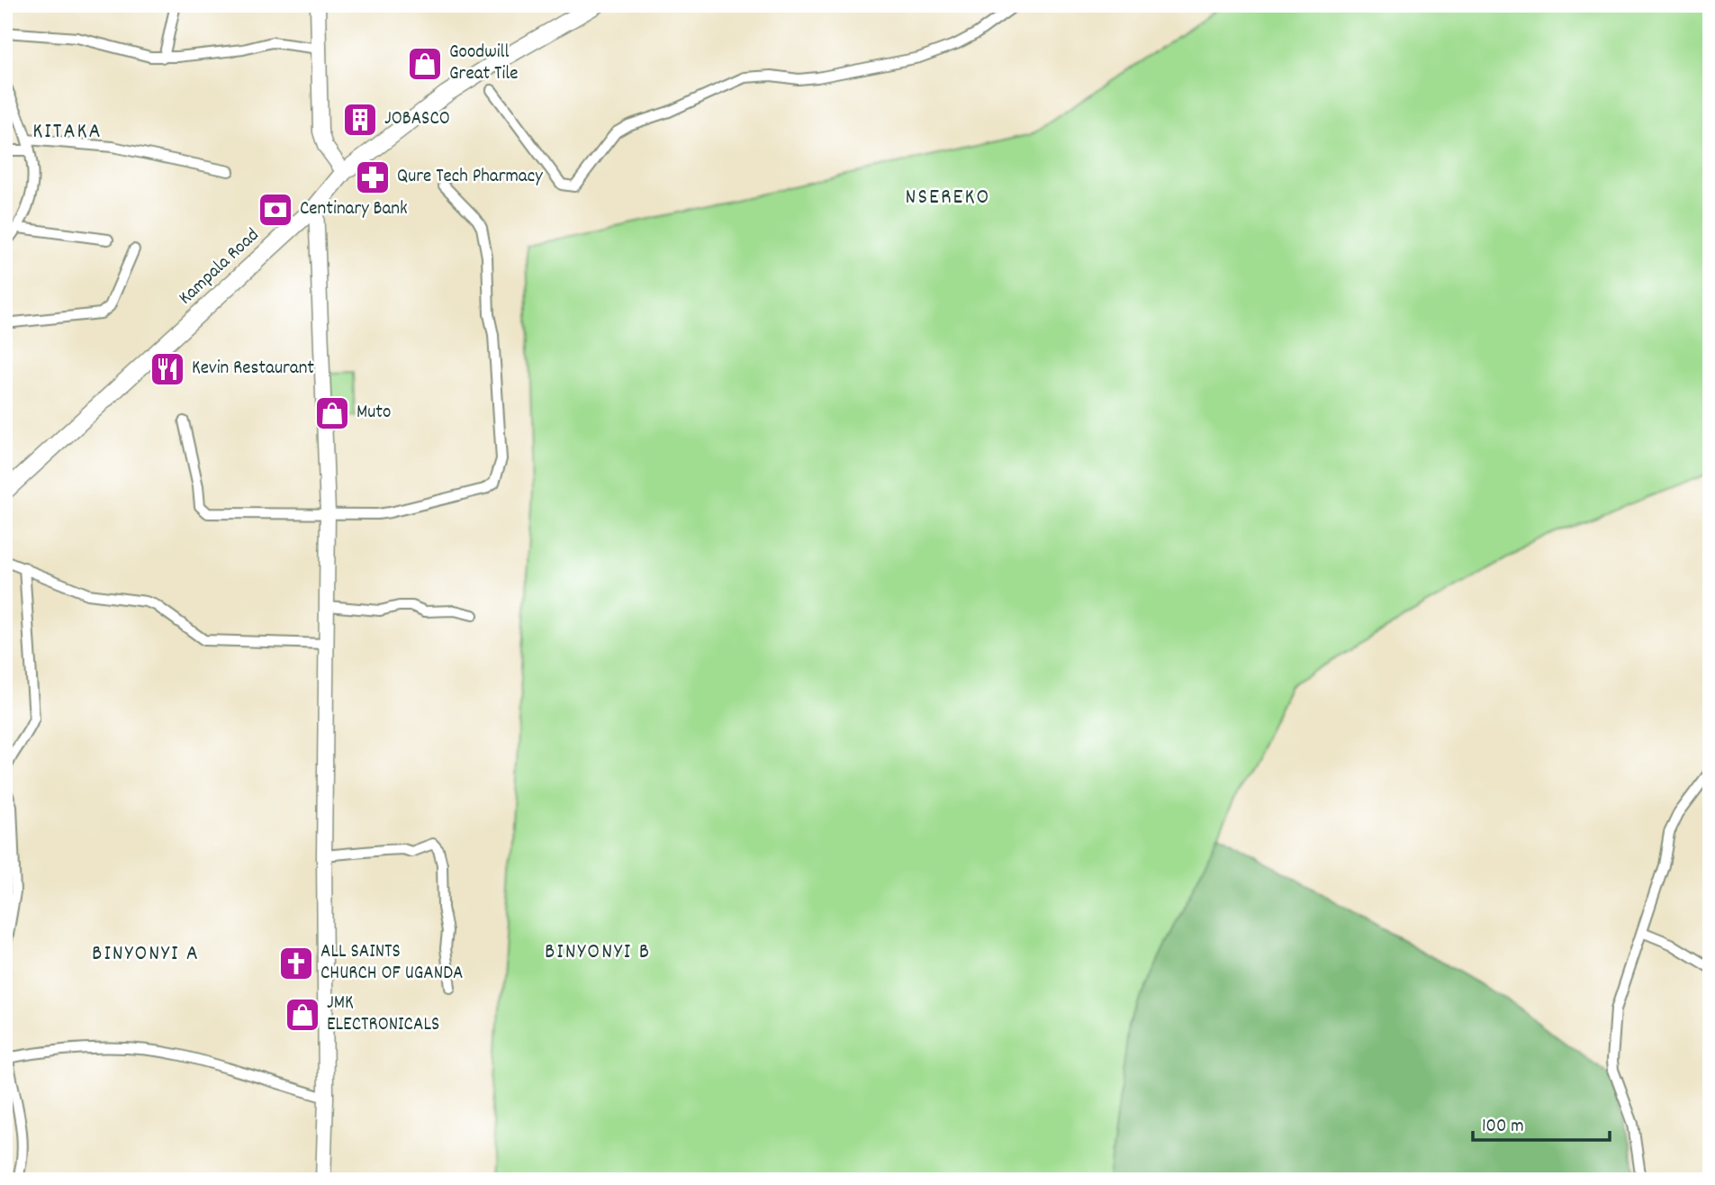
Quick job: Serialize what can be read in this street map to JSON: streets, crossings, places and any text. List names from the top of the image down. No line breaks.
{"streets":{"main road":["Kampala Road"]},"districts":["KITAKA","NSEREKO","BINYONYI B","BINYONYI A"],"places":{"shop":["Goodwill Great Tile","Muto","JMK ELECTRONICALS"],"building":["JOBASCO"],"pharmacy":["Qure Tech Pharmacy"],"bank":["Centinary Bank"],"restaurant":["Kevin Restaurant"],"church":["ALL SAINTS CHURCH OF UGANDA"]},"scale_bar":"100 m"}
